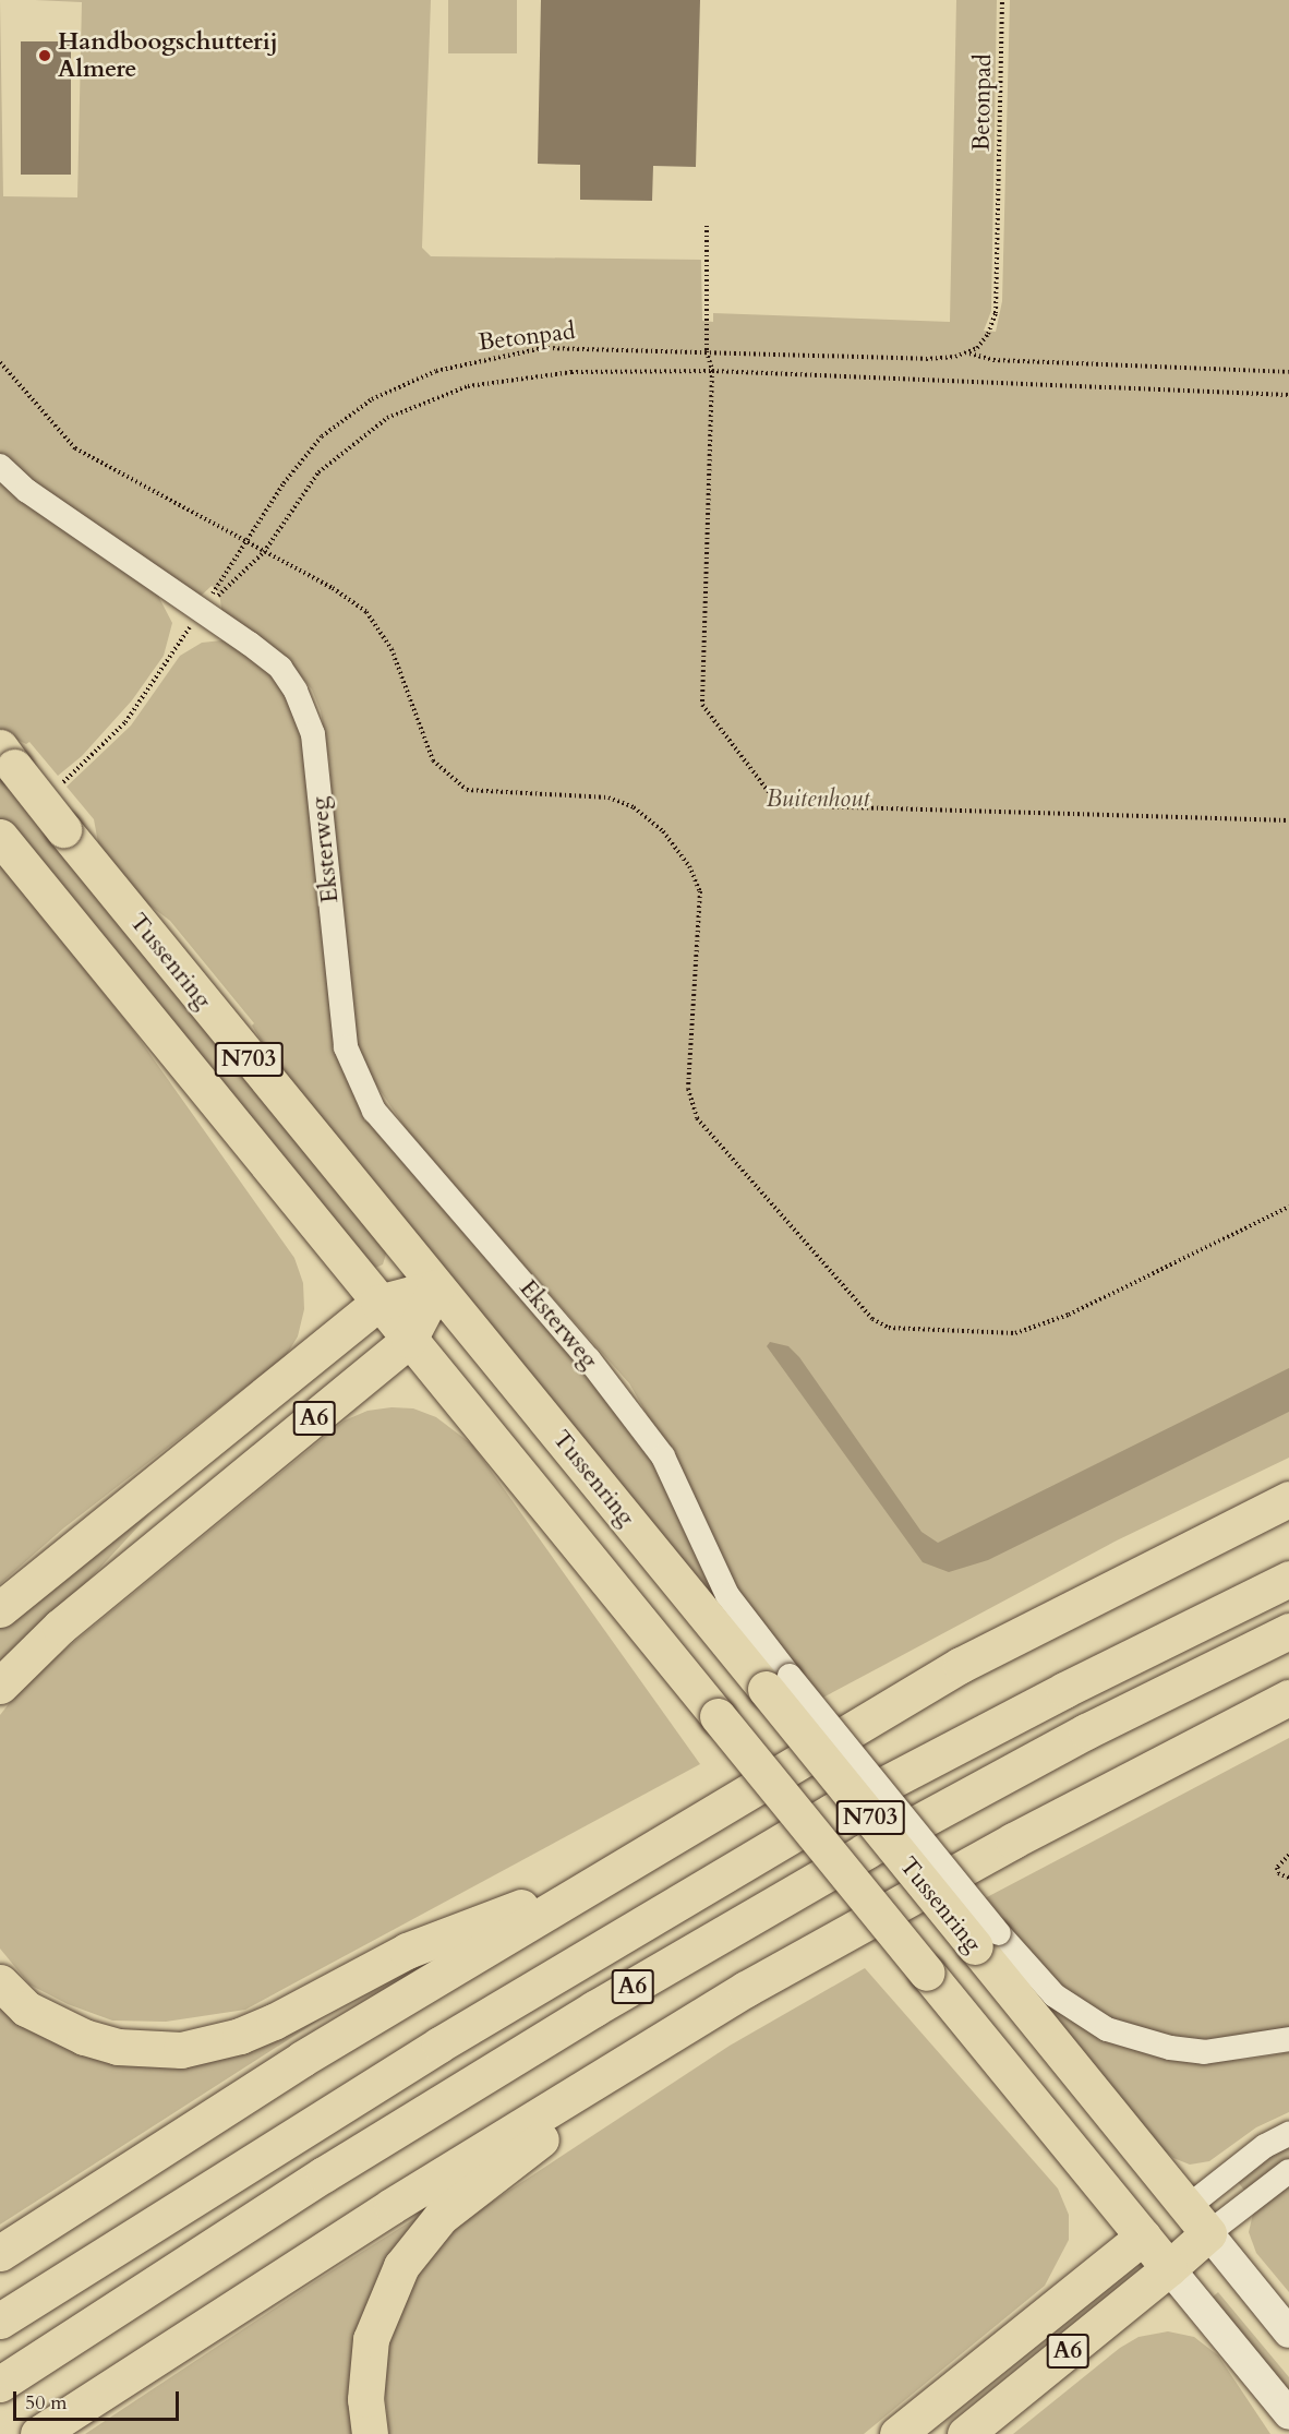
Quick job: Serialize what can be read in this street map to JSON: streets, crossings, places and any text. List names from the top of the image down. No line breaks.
{"streets":{"highway":["Tussenring","N703","A6"],"street":["Eksterweg"],"path":["Betonpad"]},"crossings":[["Betonpad","Eksterweg"],["Eksterweg","Tussenring"],["Tussenring","A6"],["N703","A6"]],"parks":["Buitenhout"],"places":["Handboogschutterij Almere"],"scale_bar":"50 m"}
